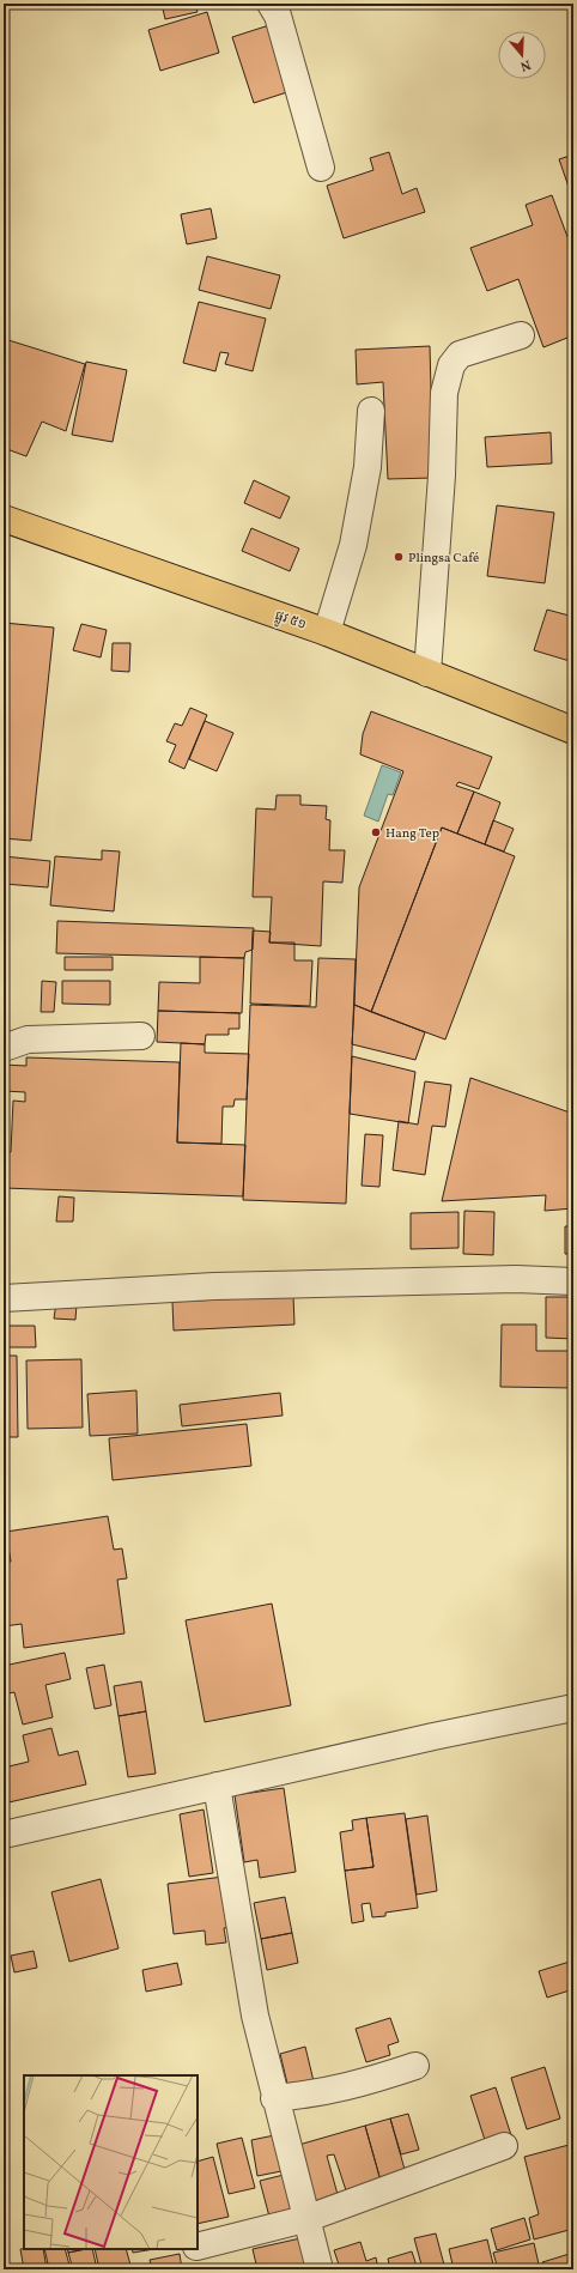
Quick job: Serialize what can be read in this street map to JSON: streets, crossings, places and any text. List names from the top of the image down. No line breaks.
{"streets":{"main road":["ផ្លូវ ៥១"]},"places":["Plingsa Café","Hang Tep"],"north":"bottom"}
